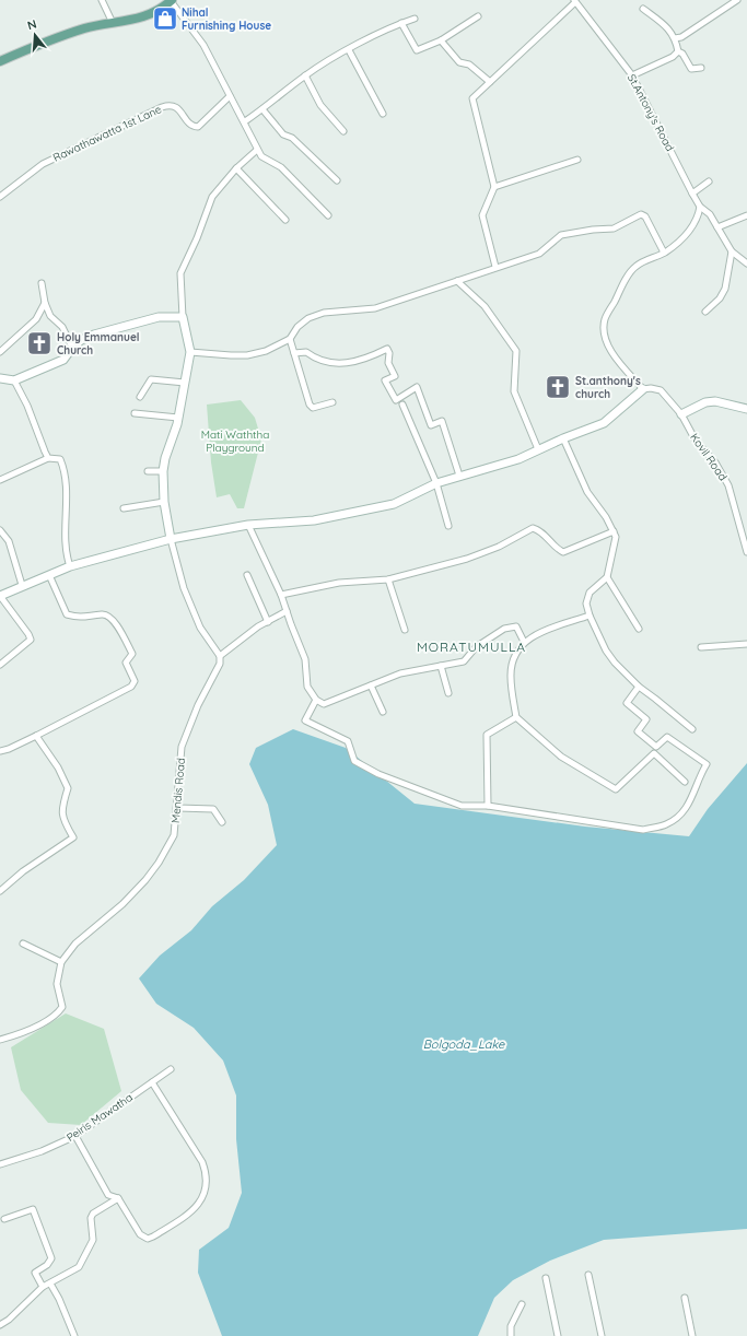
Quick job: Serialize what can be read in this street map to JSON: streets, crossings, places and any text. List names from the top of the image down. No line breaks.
{"streets":{"street":["St.Antony's Road","Rawathawatta 1st Lane","Kovil Road","Mendis Road","Peiris Mawatha"]},"districts":["MORATUMULLA"],"water":["Bolgoda_Lake"],"parks":["Mati Waththa Playground"],"places":{"shop":["Nihal Furnishing House"],"church":["Holy Emmanuel Church","St.anthony's church"]},"north":"top"}
